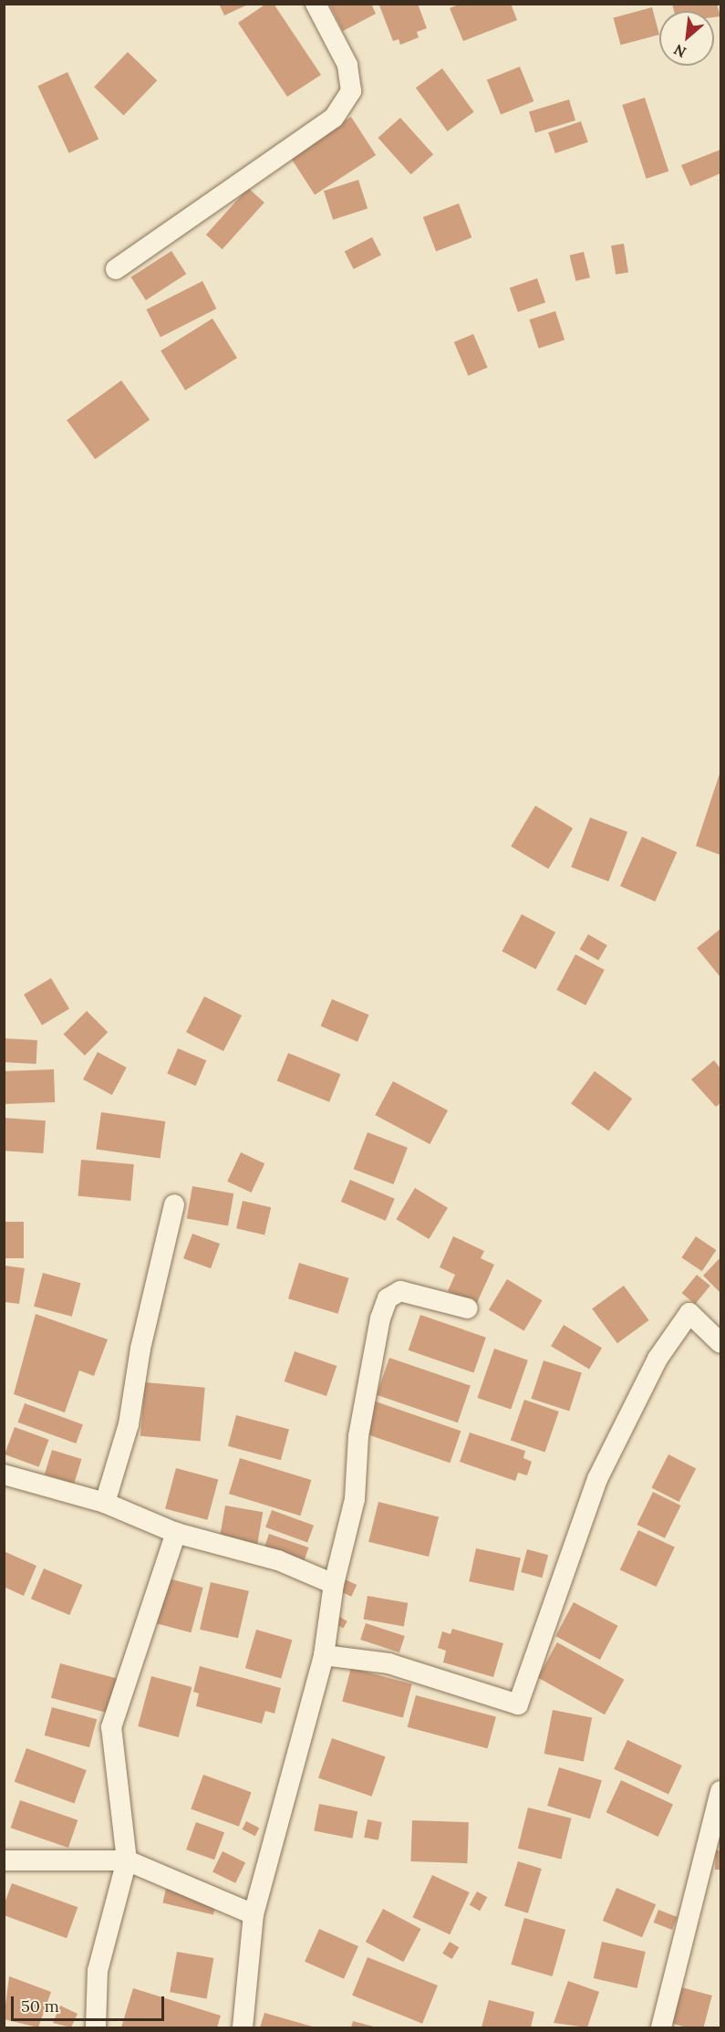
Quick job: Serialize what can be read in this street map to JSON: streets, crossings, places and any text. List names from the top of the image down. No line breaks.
{"scale_bar":"50 m","north":"bottom left"}
